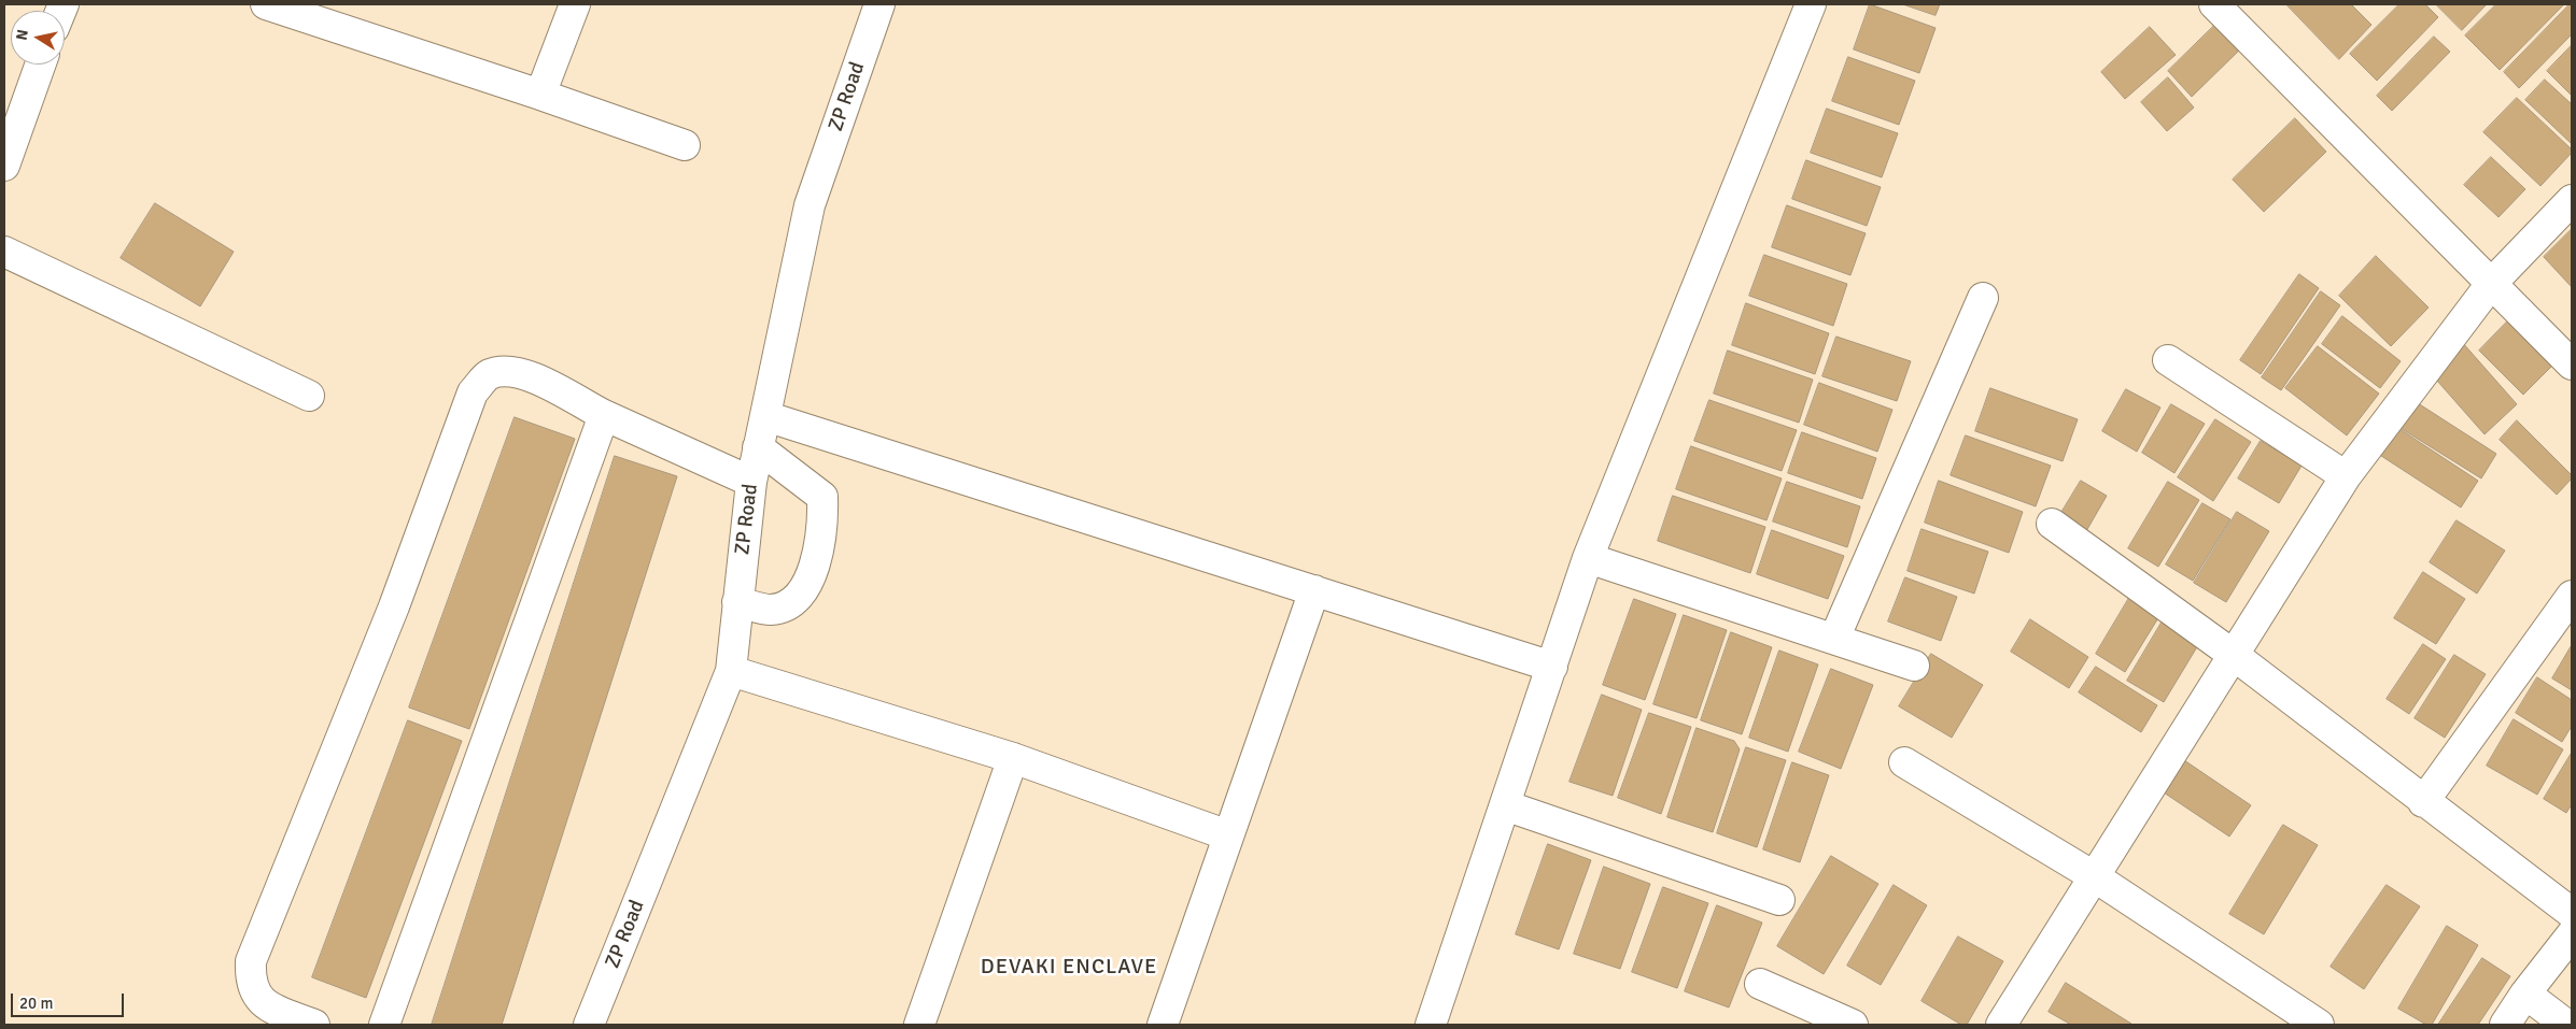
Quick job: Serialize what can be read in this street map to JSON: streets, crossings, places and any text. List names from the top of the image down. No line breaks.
{"streets":{"street":["ZP Road"]},"districts":["DEVAKI ENCLAVE"],"scale_bar":"20 m","north":"left"}
